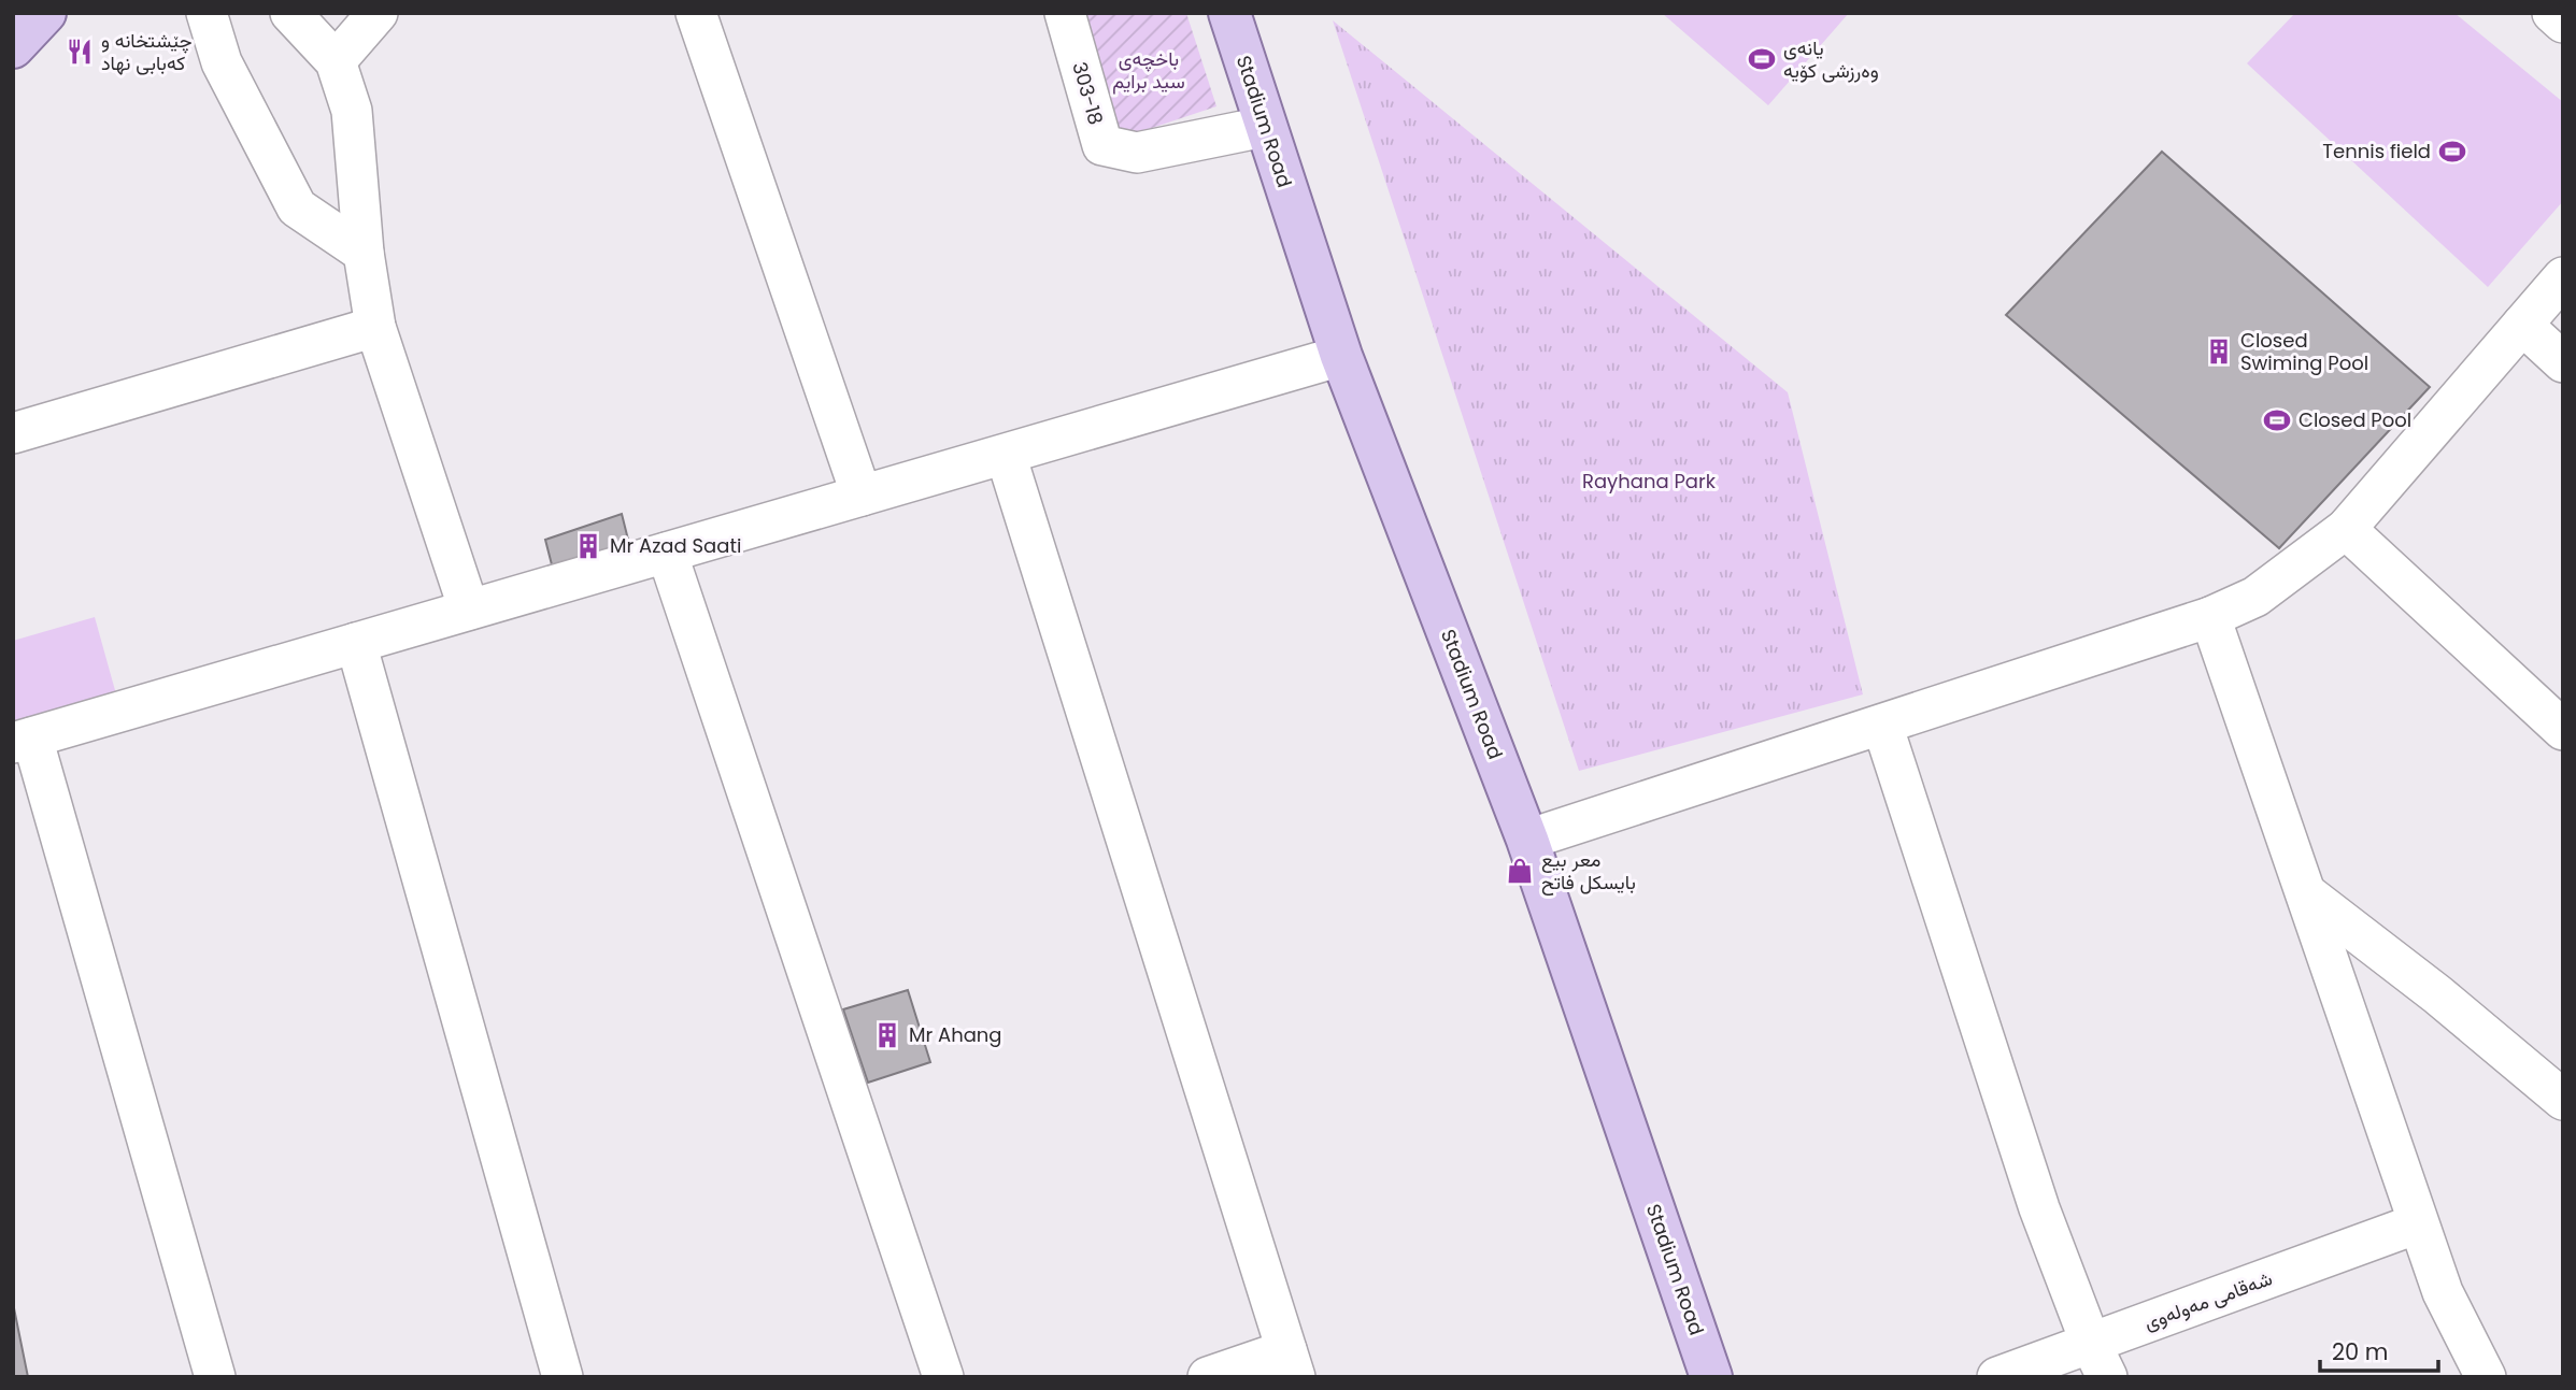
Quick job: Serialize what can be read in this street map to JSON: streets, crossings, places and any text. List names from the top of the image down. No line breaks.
{"streets":{"main road":["Stadium Road"],"street":["303-18","شه‌قامی مه‌وله‌وی"]},"crossings":[["303-18","Stadium Road"]],"parks":["باخچه‌ی سید برایم","Rayhana Park"],"places":{"restaurant":["چێشتخانە و کەبابی نھاد"],"sports":["یانه‌ی وه‌رزشی كۆیه‌","Tennis field","Closed Pool"],"building":["Closed Swiming Pool","Mr Azad Saati","Mr Ahang"],"shop":["معر بيع بايسكل فاتح"]},"scale_bar":"20 m"}
